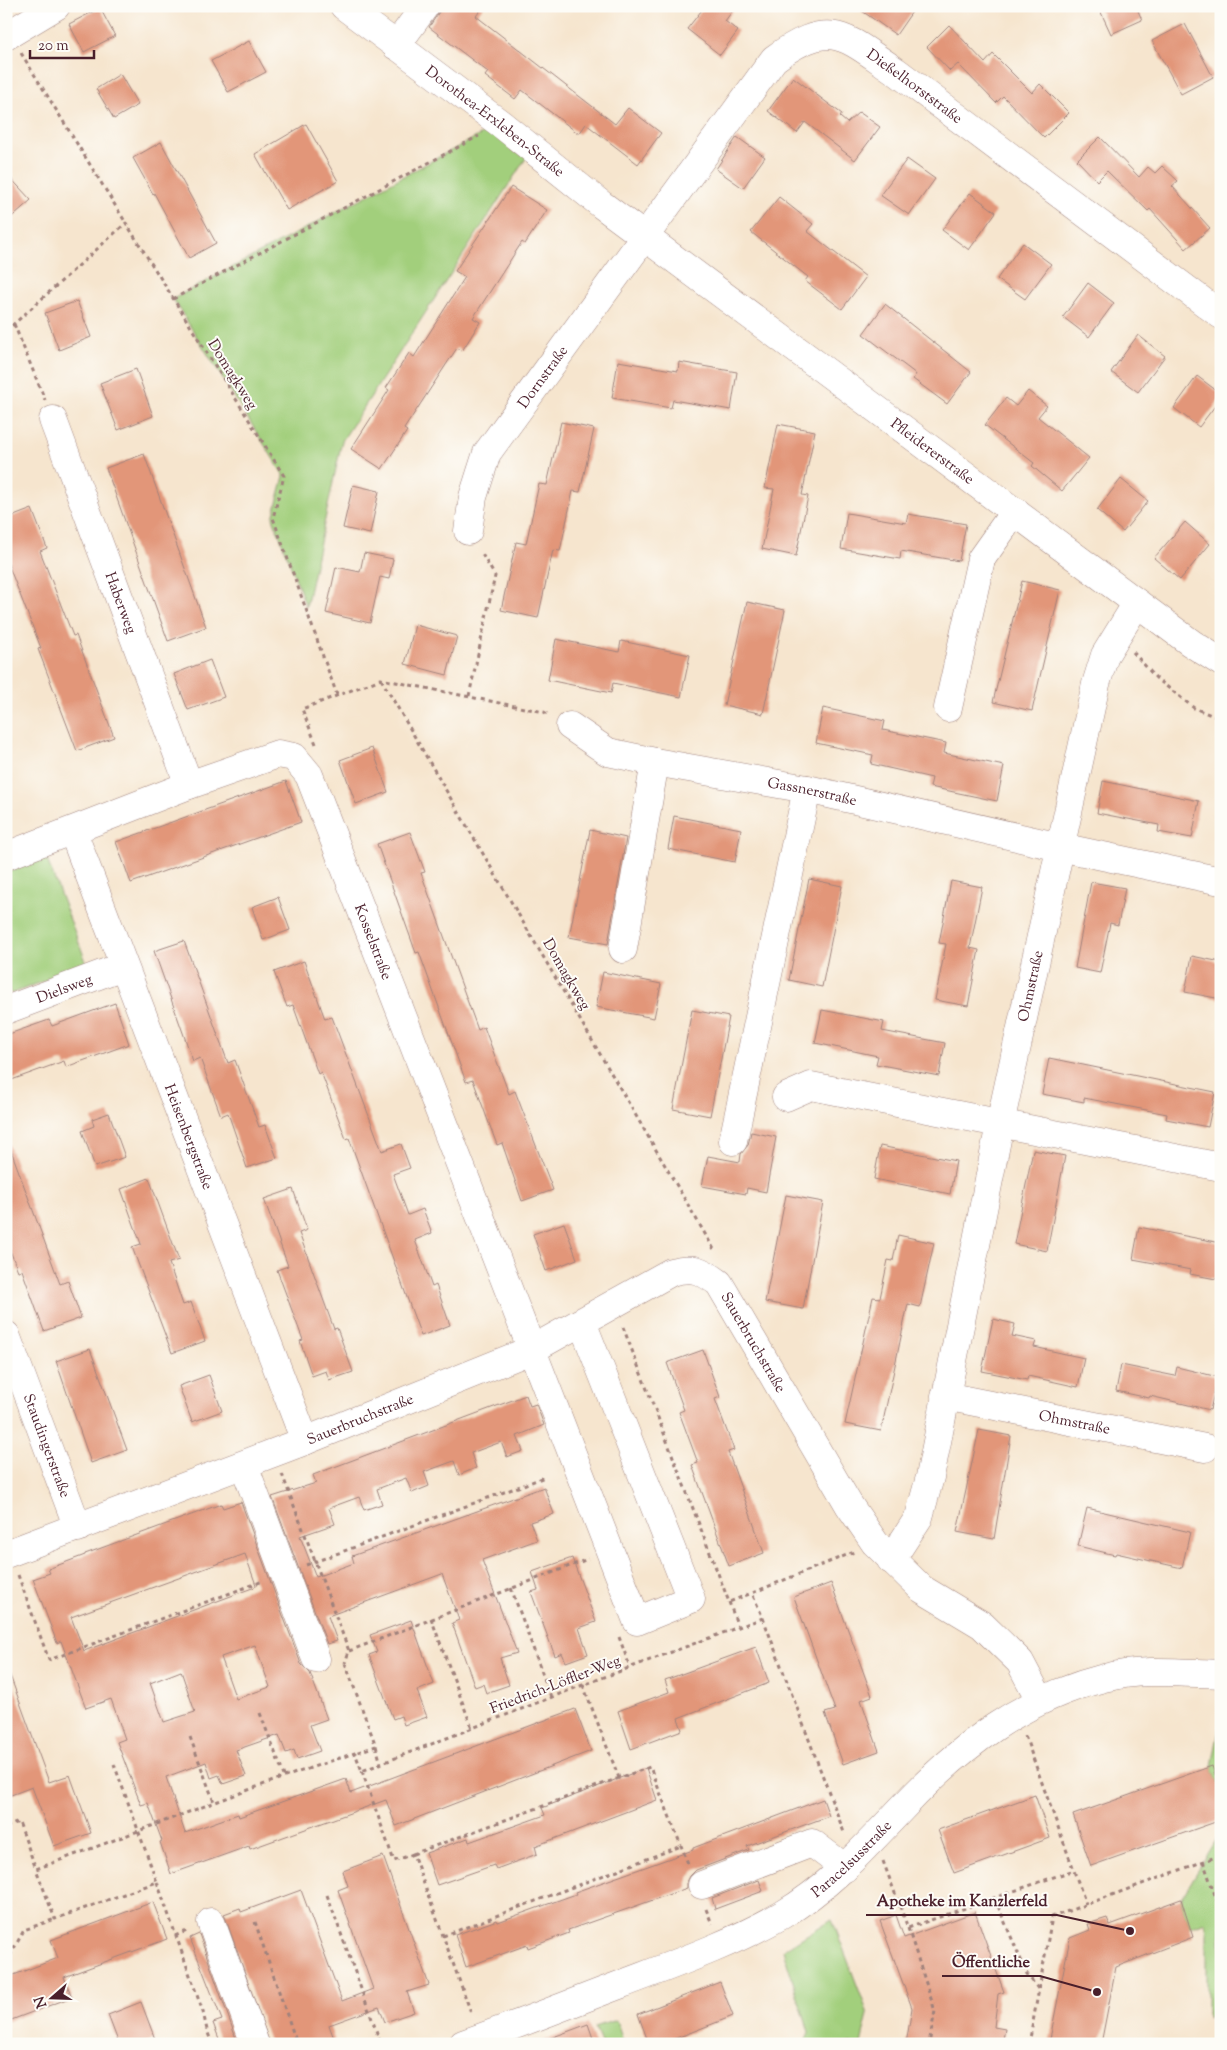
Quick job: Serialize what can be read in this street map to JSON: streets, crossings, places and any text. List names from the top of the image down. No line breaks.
{"streets":{"street":["Dießelhorststraße","Dorothea-Erxleben-Straße","Dornstraße","Pfleidererstraße","Haberweg","Gassnerstraße","Kosselstraße","Ohmstraße","Dielsweg","Heisenbergstraße","Sauerbruchstraße","Staudingerstraße","Paracelsusstraße"],"path":["Domagkweg","Friedrich-Löffler-Weg"]},"crossings":[["Dießelhorststraße","Dorothea-Erxleben-Straße"],["Dießelhorststraße","Dornstraße"],["Dießelhorststraße","Pfleidererstraße"],["Dorothea-Erxleben-Straße","Dornstraße"],["Dorothea-Erxleben-Straße","Pfleidererstraße"],["Domagkweg","Sauerbruchstraße"],["Dornstraße","Pfleidererstraße"],["Pfleidererstraße","Ohmstraße"],["Gassnerstraße","Ohmstraße"],["Kosselstraße","Sauerbruchstraße"],["Ohmstraße","Sauerbruchstraße"],["Dielsweg","Heisenbergstraße"],["Heisenbergstraße","Sauerbruchstraße"],["Sauerbruchstraße","Staudingerstraße"],["Sauerbruchstraße","Paracelsusstraße"]],"places":["Apotheke im Kanzlerfeld","Öffentliche"],"scale_bar":"20 m","north":"left"}
